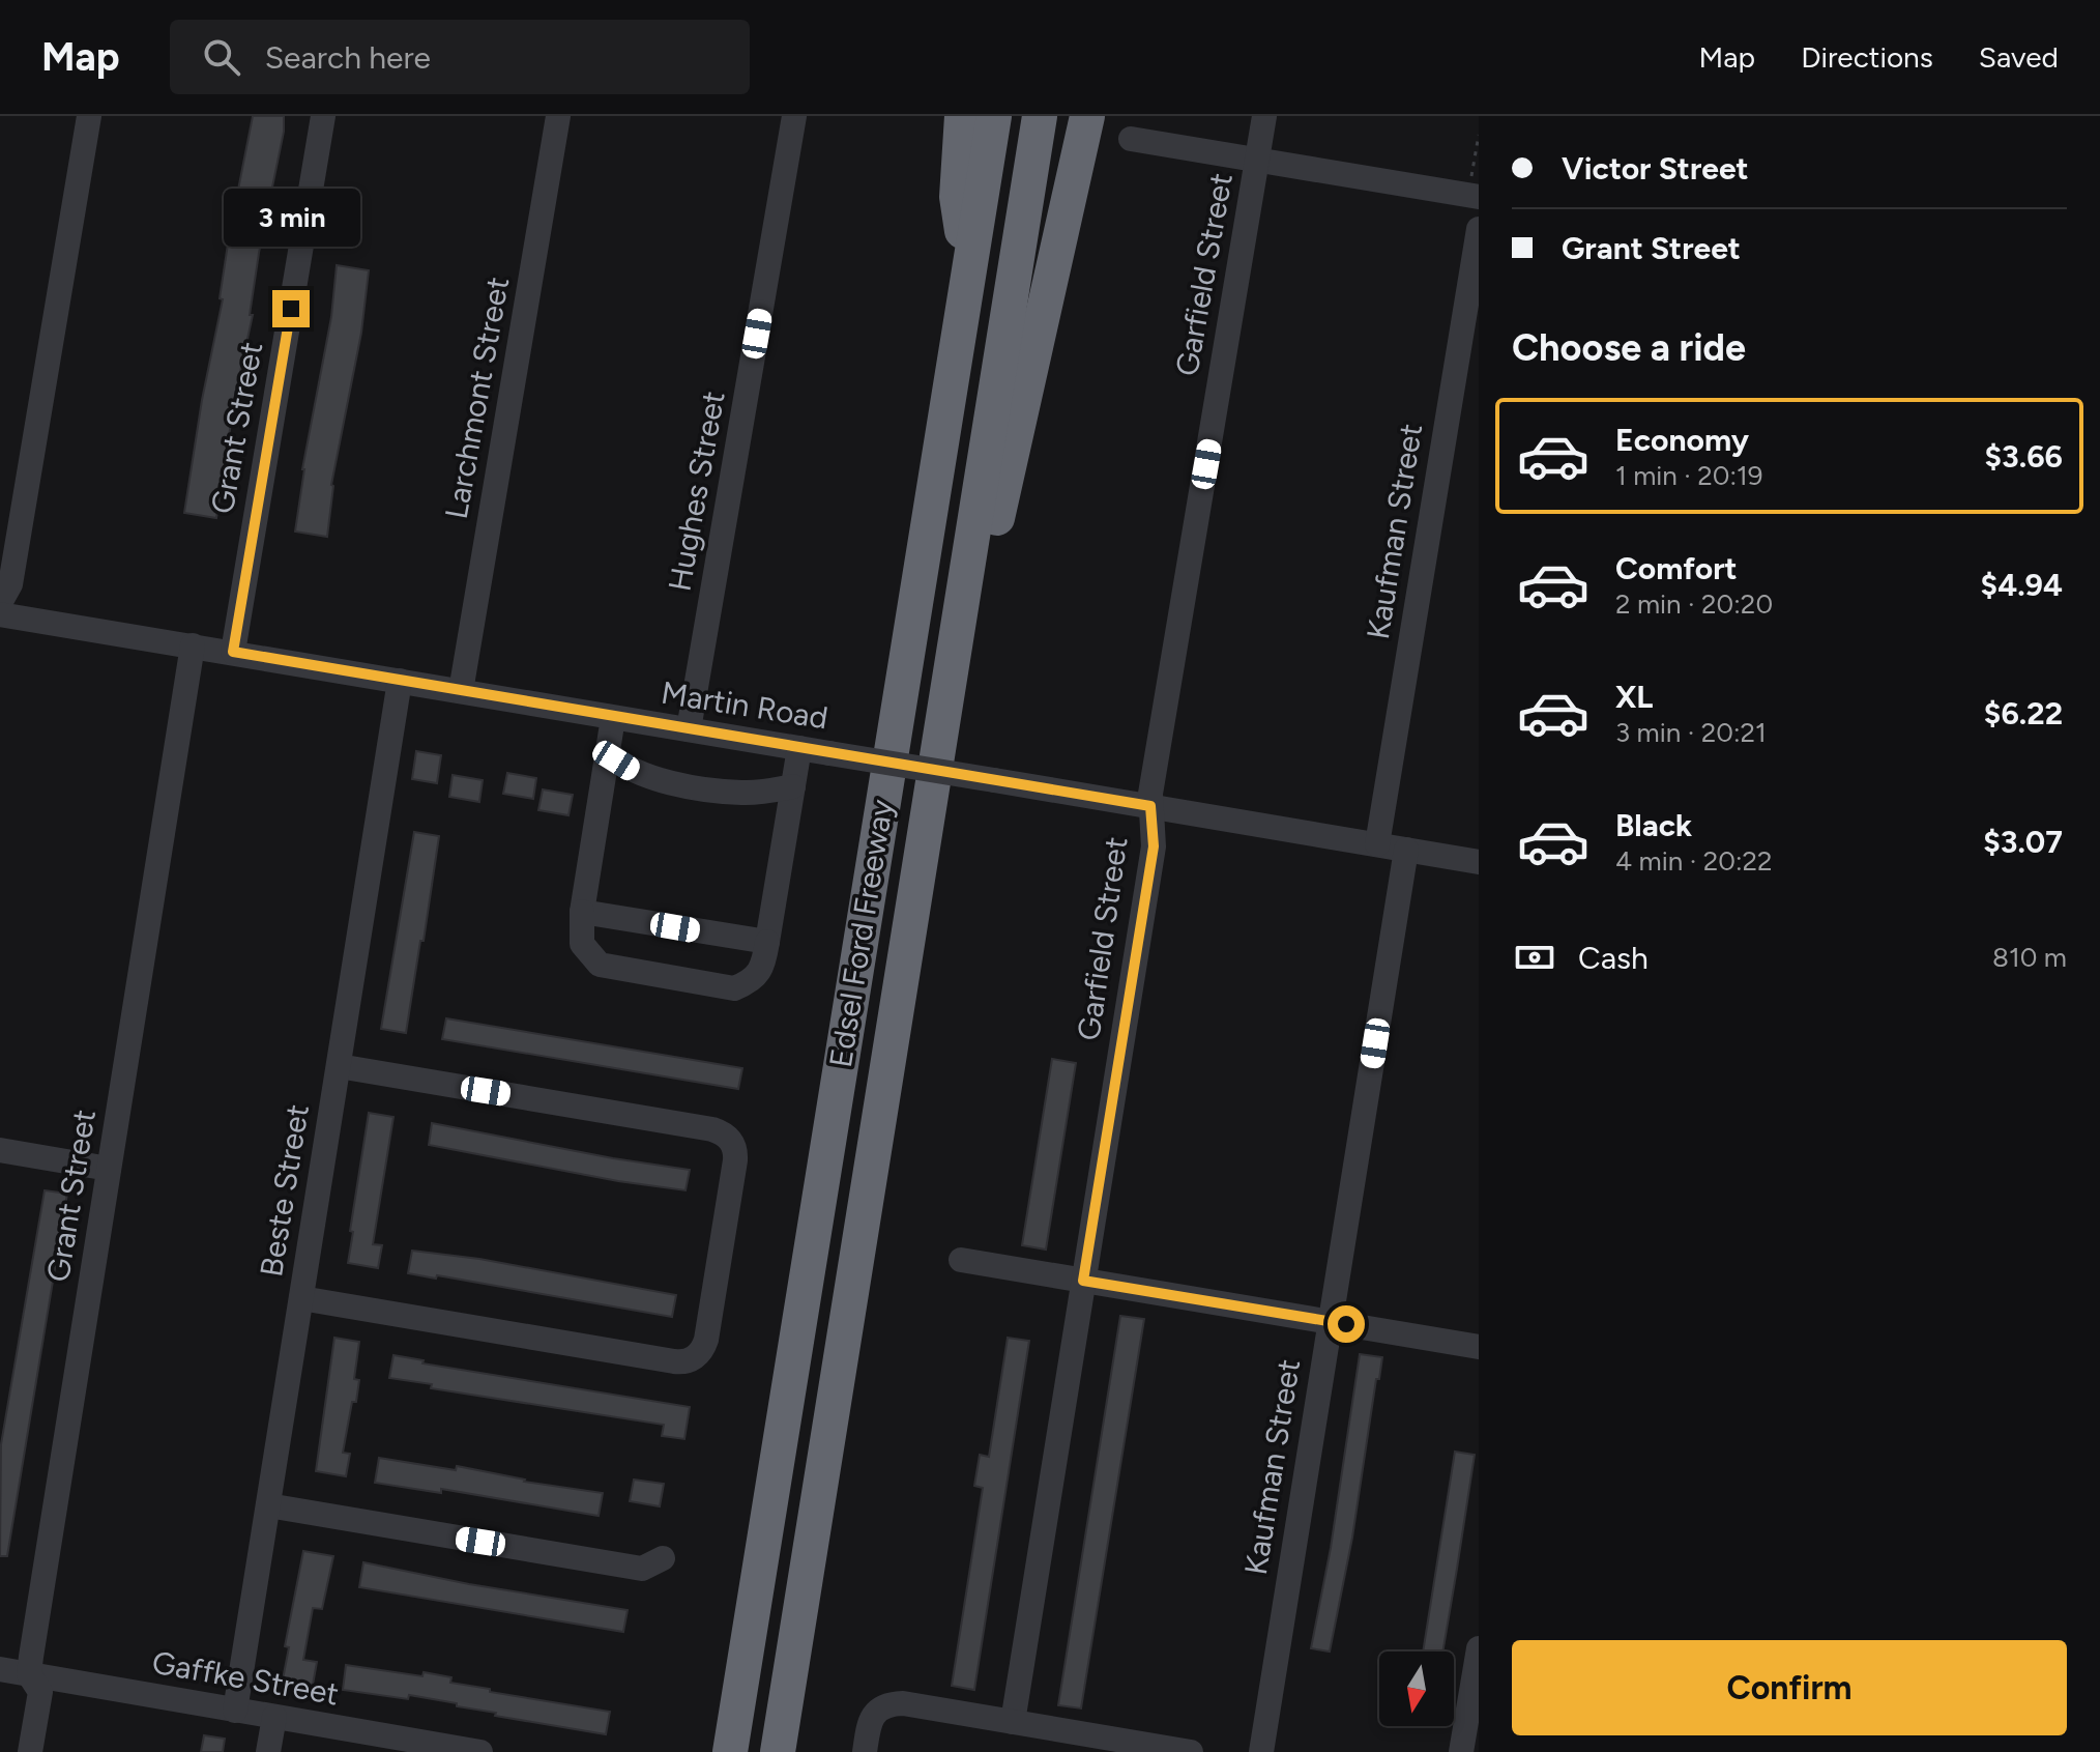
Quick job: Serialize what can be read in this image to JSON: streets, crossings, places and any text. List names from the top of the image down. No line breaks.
{"streets":{"highway":["Edsel Ford Freeway"],"street":["Garfield Street","Larchmont Street","Grant Street","Hughes Street","Kaufman Street","Martin Road","Beste Street","Gaffke Street"]},"crossings":[["Garfield Street","Martin Road"],["Larchmont Street","Martin Road"],["Grant Street","Martin Road"],["Grant Street","Gaffke Street"],["Hughes Street","Martin Road"],["Kaufman Street","Martin Road"],["Martin Road","Beste Street"],["Beste Street","Gaffke Street"]],"north":"bottom","page":{"header":"Map","search":"Search here","nav":["Map","Directions","Saved"],"banner":["Victor Street","Grant Street"],"bubble":"3 min","heading":"Choose a ride","list":[{"name":"Economy","note":"1 min · 20:19","value":"$3.66"},{"name":"Comfort","note":"2 min · 20:20","value":"$4.94"},{"name":"XL","note":"3 min · 20:21","value":"$6.22"},{"name":"Black","note":"4 min · 20:22","value":"$3.07"}],"pay":["Cash","810 m"],"buttons":"Confirm"}}
